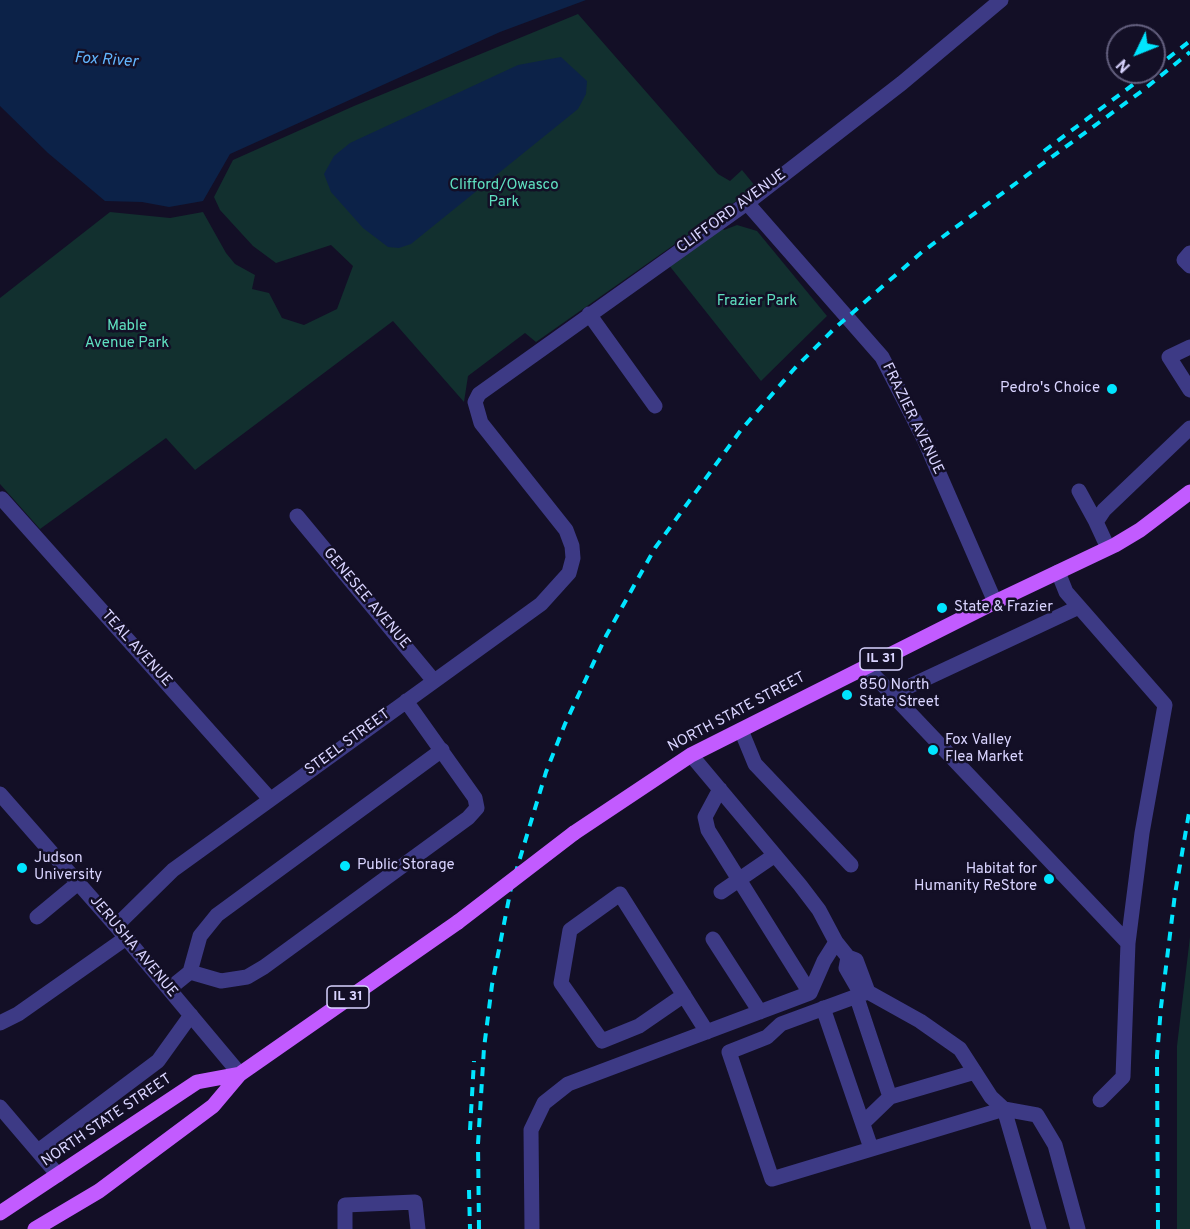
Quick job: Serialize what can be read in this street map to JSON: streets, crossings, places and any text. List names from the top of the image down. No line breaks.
{"streets":{"main road":["IL 31","NORTH STATE STREET"],"street":["CLIFFORD AVENUE","FRAZIER AVENUE","GENESEE AVENUE","TEAL AVENUE","STEEL STREET","JERUSHA AVENUE"]},"crossings":[["CLIFFORD AVENUE","FRAZIER AVENUE"],["CLIFFORD AVENUE","STEEL STREET"],["FRAZIER AVENUE","NORTH STATE STREET"],["GENESEE AVENUE","STEEL STREET"],["TEAL AVENUE","STEEL STREET"],["NORTH STATE STREET","JERUSHA AVENUE"],["STEEL STREET","JERUSHA AVENUE"]],"water":["Fox River"],"parks":["Clifford/Owasco Park","Frazier Park","Mable Avenue Park"],"places":["Pedro's Choice","State & Frazier","850 North State Street","Fox Valley Flea Market","Public Storage","Judson University","Habitat for Humanity ReStore"],"north":"bottom left"}
